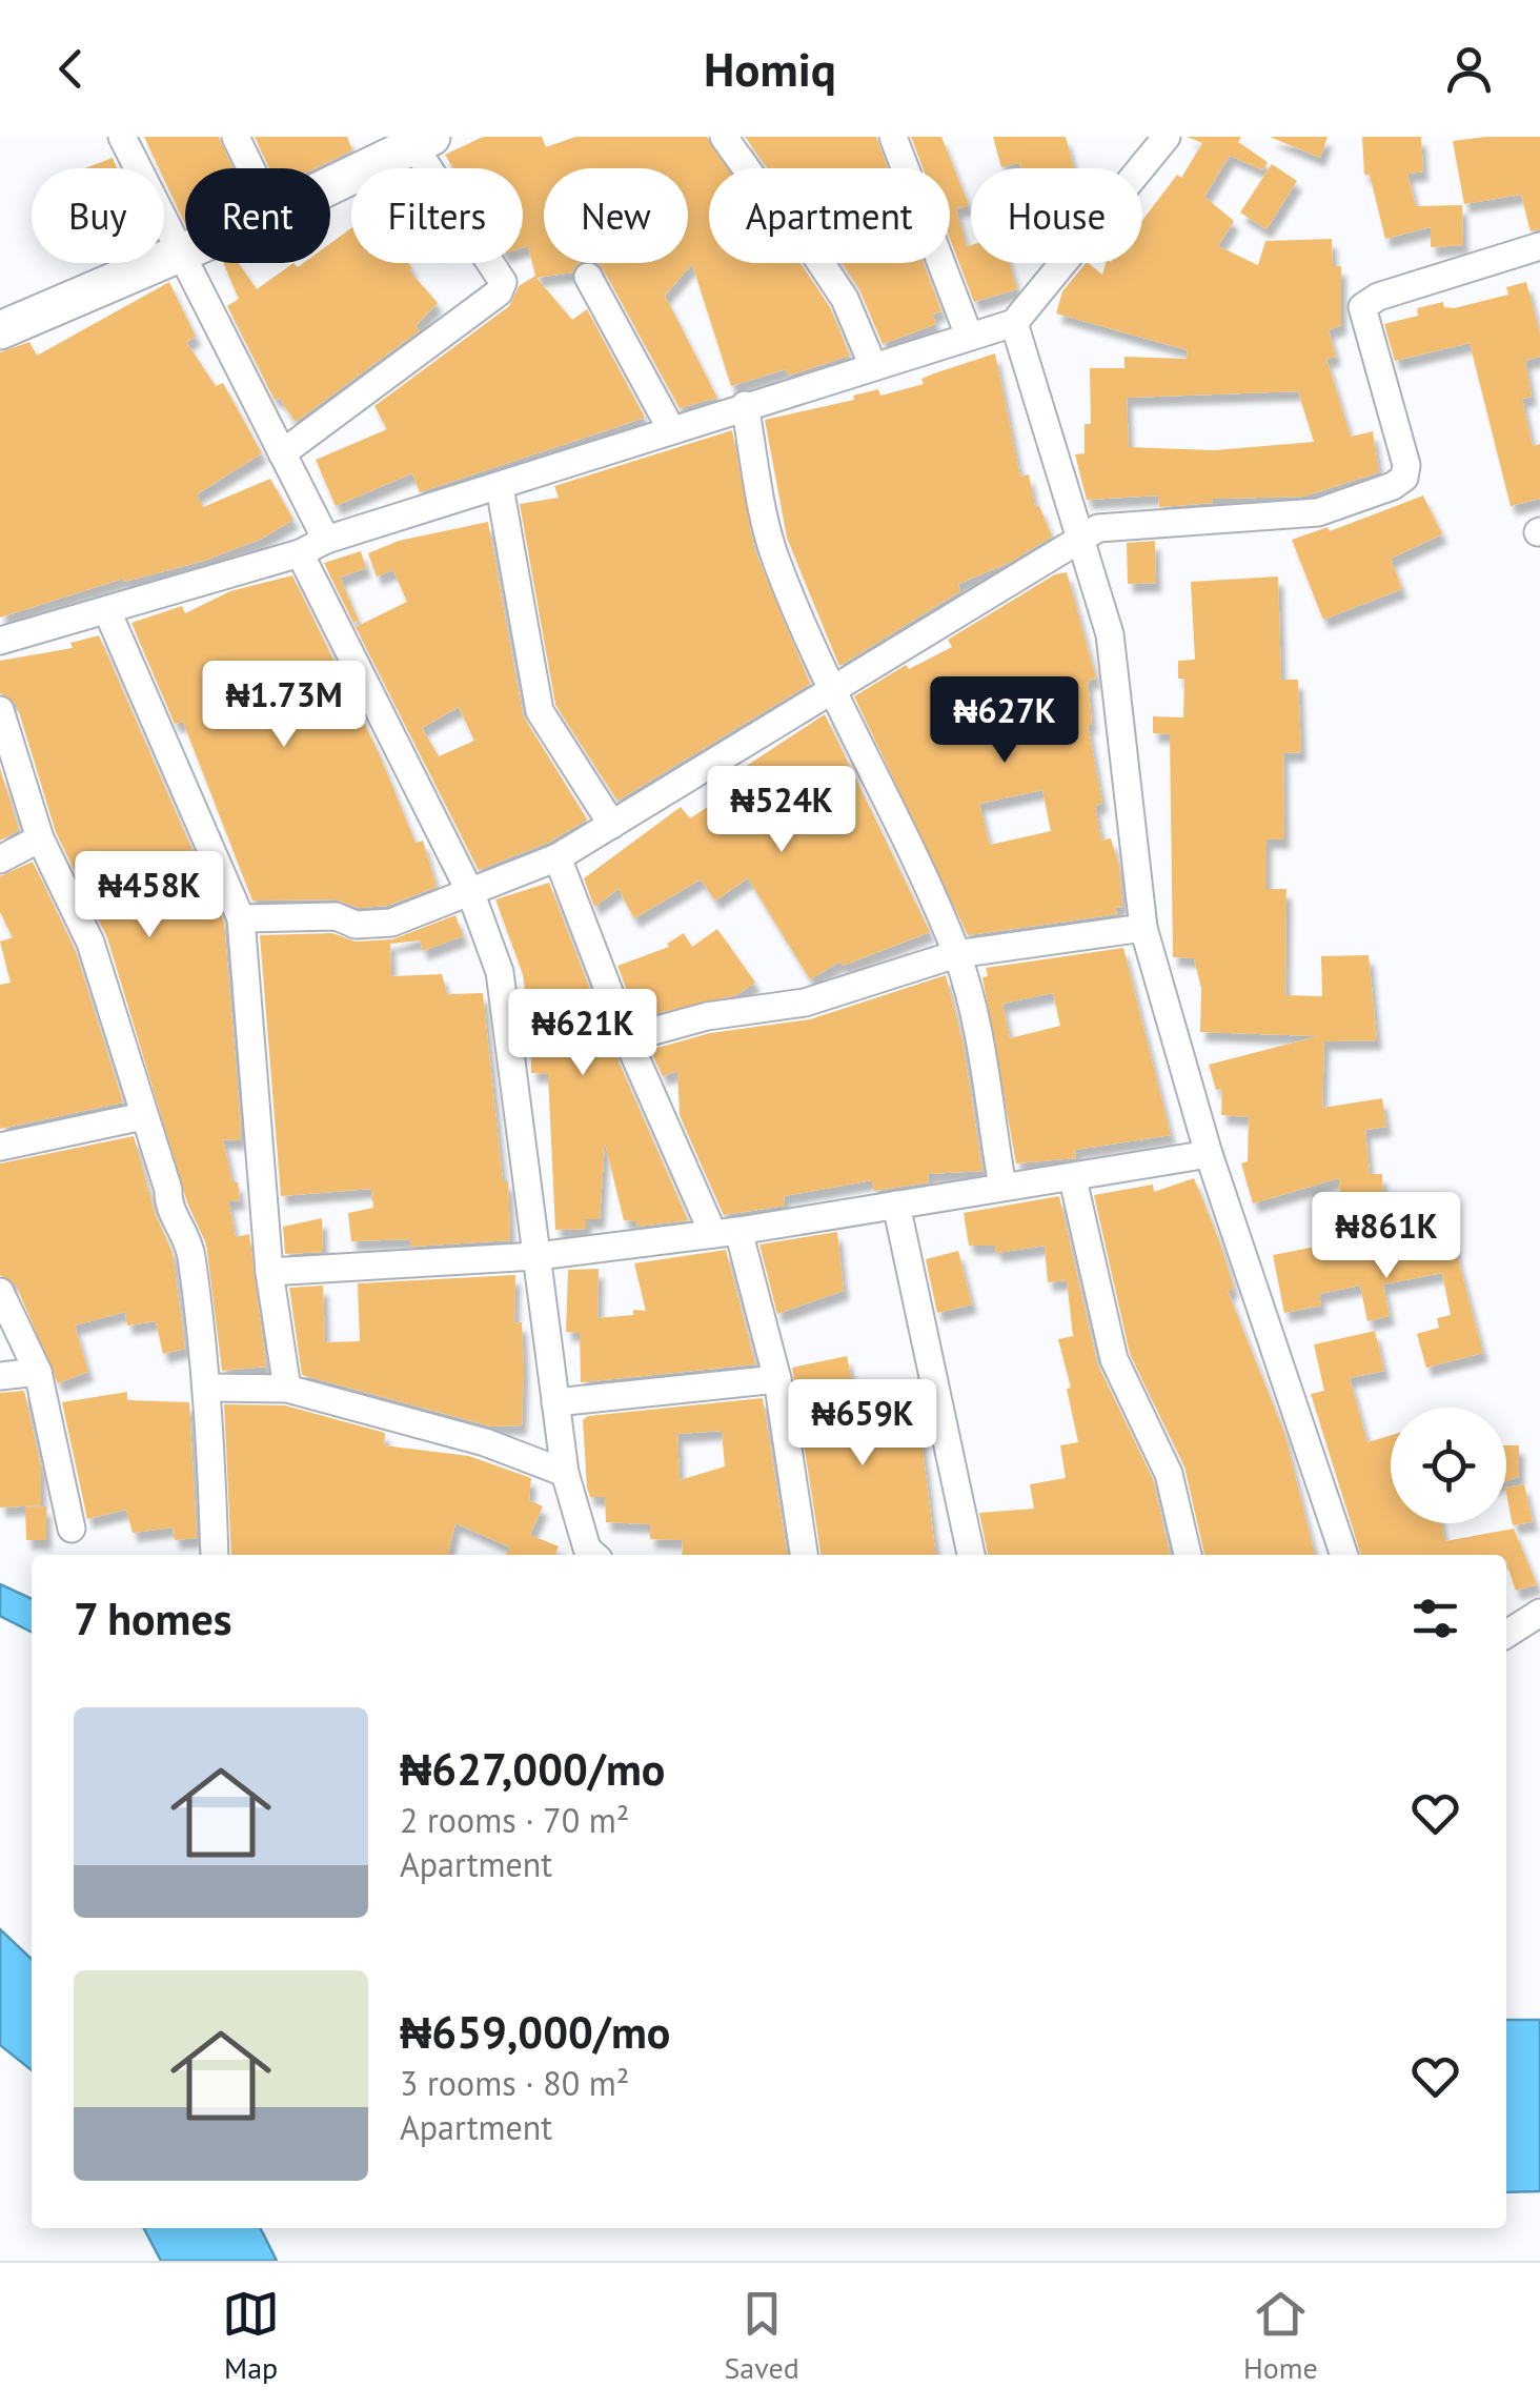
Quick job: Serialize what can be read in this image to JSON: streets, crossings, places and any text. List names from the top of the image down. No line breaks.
{"page":{"header":"Homiq","chip":["Buy","Rent","Filters","New","Apartment","House"],"price":["₦1.73M","₦627K","₦524K","₦458K","₦621K","₦861K","₦659K"],"heading":"7 homes","list":[{"name":"₦627,000/mo","note":"2 rooms · 70 m² · Apartment"},{"name":"₦659,000/mo","note":"3 rooms · 80 m² · Apartment"}],"tabs":["Map","Saved","Home"]}}
